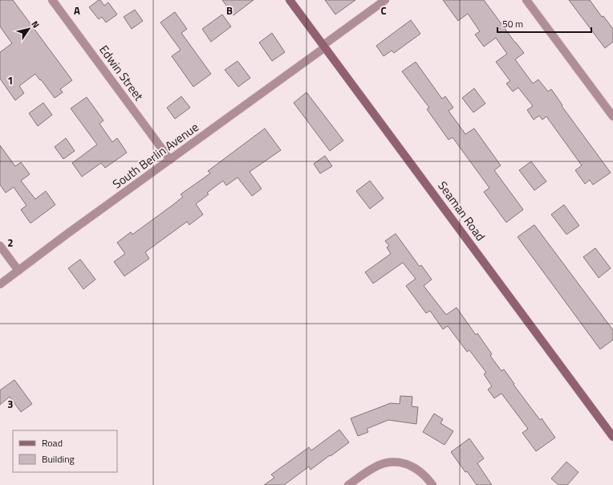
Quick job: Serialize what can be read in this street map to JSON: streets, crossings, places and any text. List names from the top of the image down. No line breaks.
{"streets":{"street":["Edwin Street","South Berlin Avenue","Seaman Road"]},"crossings":[["Edwin Street","South Berlin Avenue"],["South Berlin Avenue","Seaman Road"]],"legend":["Road","Building"],"scale_bar":"50 m","north":"top right","grid":{"columns":["A","B","C"],"rows":["1","2","3"]}}
